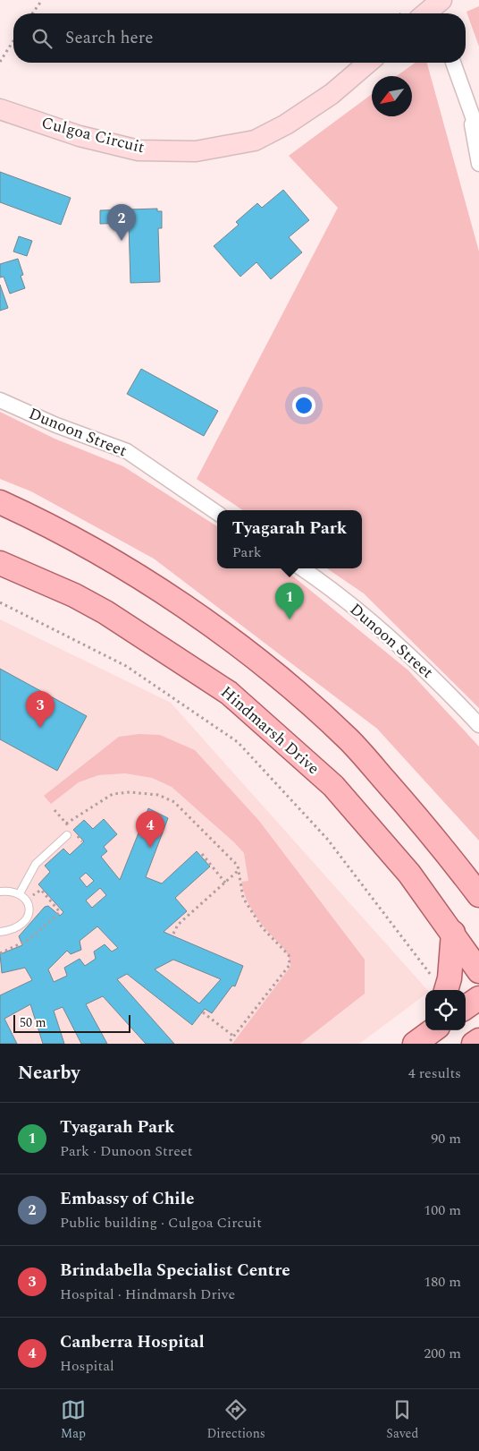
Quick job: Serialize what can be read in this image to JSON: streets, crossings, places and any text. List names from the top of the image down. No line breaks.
{"streets":{"main road":["Hindmarsh Drive"],"street":["Culgoa Circuit","Dunoon Street"]},"scale_bar":"50 m","north":"bottom left","page":{"search":"Search here","pins":["2","1","3","4"],"popup":["Tyagarah Park","Park"],"scale":"50 m","heading":["Nearby","4 results"],"list":[{"mark":"1","name":"Tyagarah Park","note":"Park · Dunoon Street","value":"90 m"},{"mark":"2","name":"Embassy of Chile","note":"Public building · Culgoa Circuit","value":"100 m"},{"mark":"3","name":"Brindabella Specialist Centre","note":"Hospital · Hindmarsh Drive","value":"180 m"},{"mark":"4","name":"Canberra Hospital","note":"Hospital","value":"200 m"}],"nav":["Map","Directions","Saved"]}}
